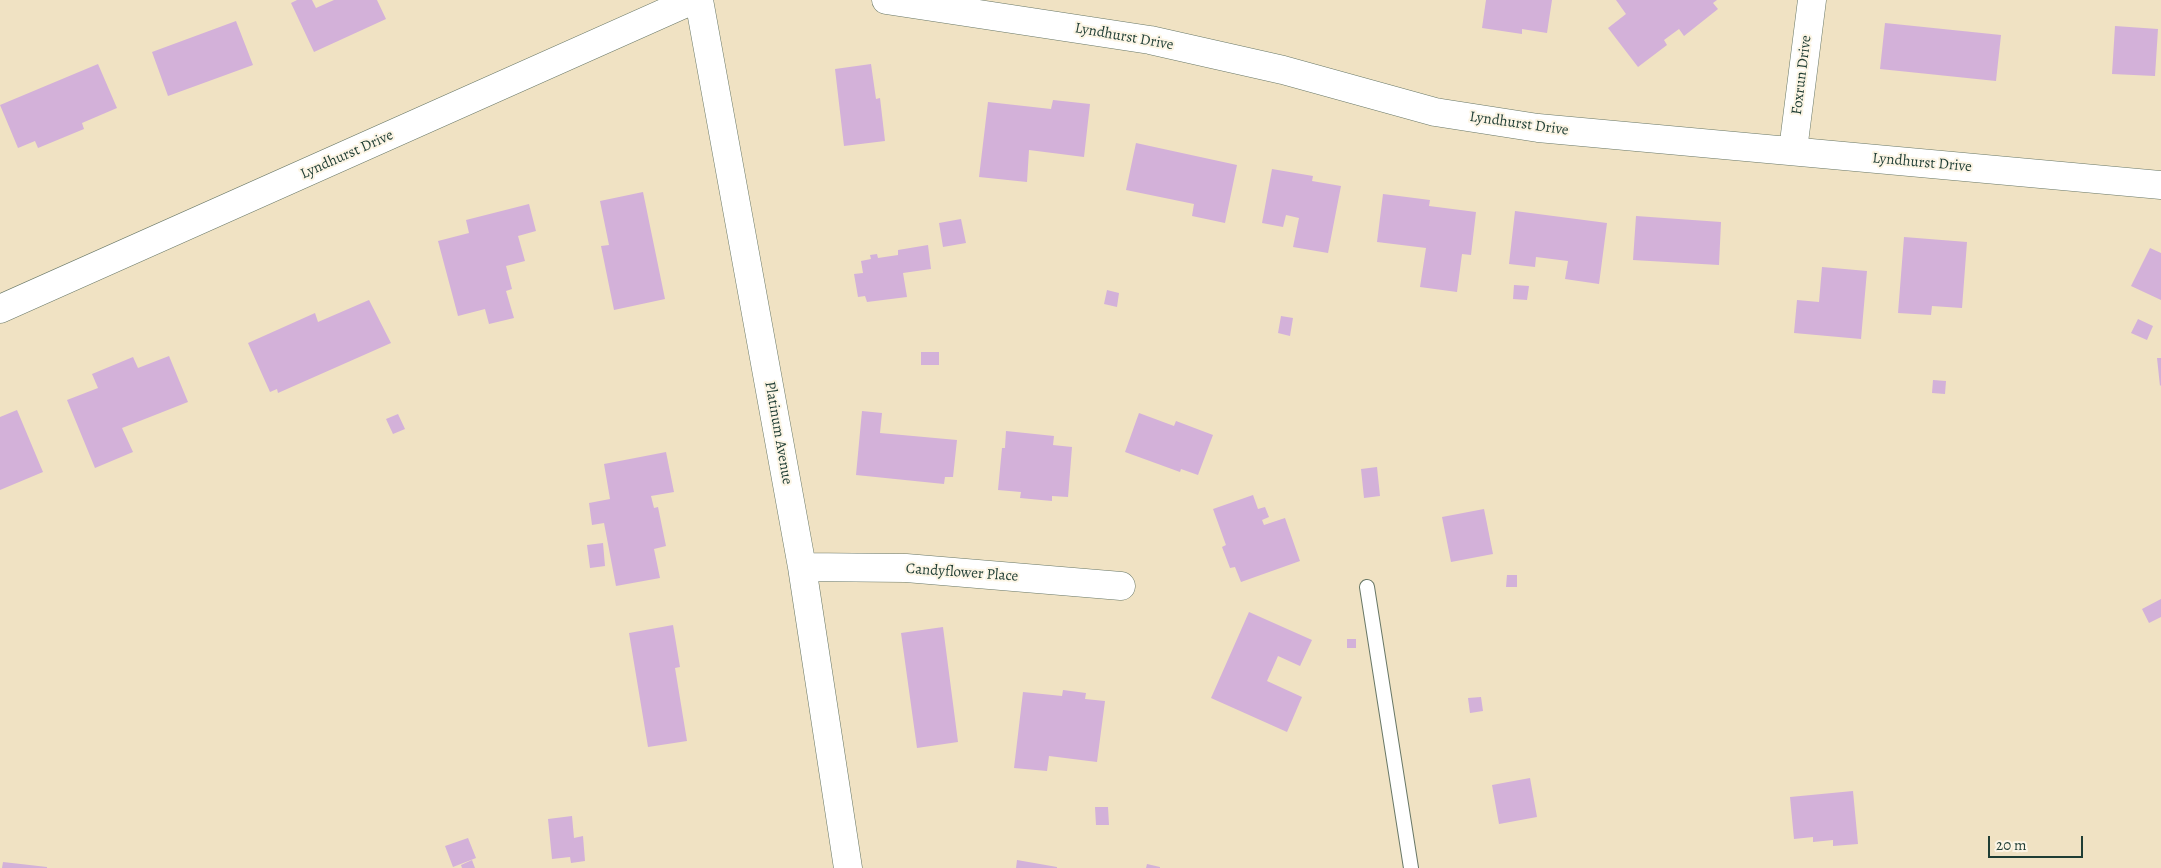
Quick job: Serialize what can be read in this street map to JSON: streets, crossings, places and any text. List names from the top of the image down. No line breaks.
{"streets":{"street":["Lyndhurst Drive","Foxrun Drive","Platinum Avenue","Candyflower Place"]},"crossings":[["Lyndhurst Drive","Foxrun Drive"],["Platinum Avenue","Candyflower Place"]],"scale_bar":"20 m"}
